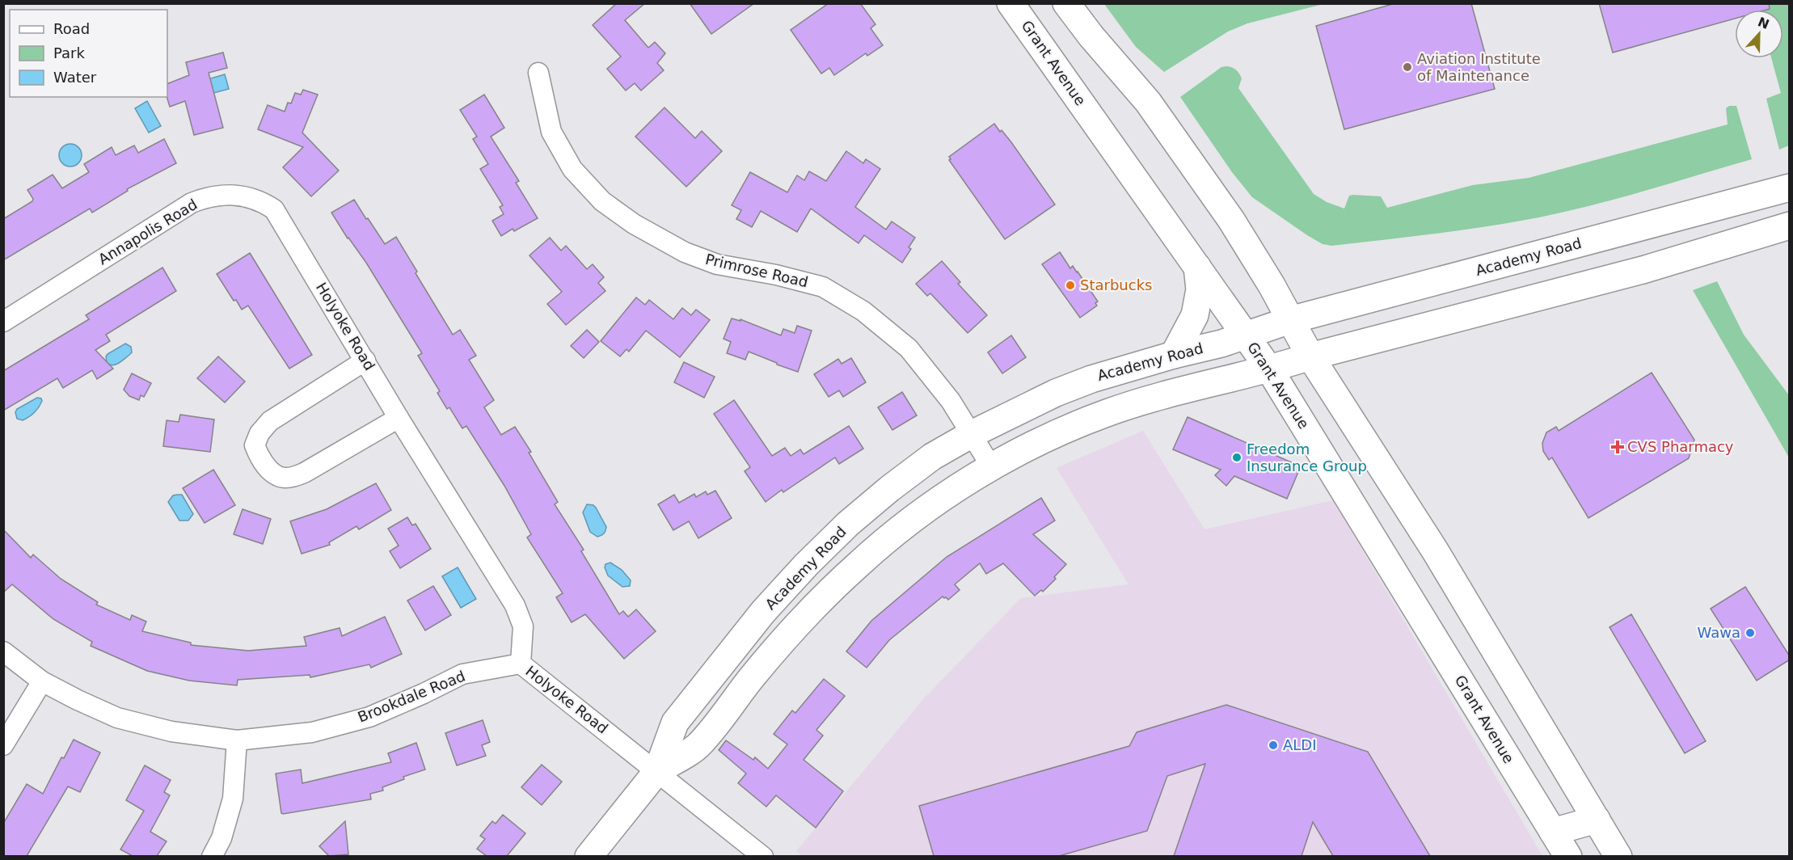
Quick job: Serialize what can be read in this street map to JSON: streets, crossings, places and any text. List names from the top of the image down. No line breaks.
{"streets":{"main road":["Grant Avenue","Academy Road"],"street":["Annapolis Road","Primrose Road","Holyoke Road","Brookdale Road"]},"crossings":[["Grant Avenue","Academy Road"],["Annapolis Road","Holyoke Road"],["Academy Road","Primrose Road"],["Academy Road","Holyoke Road"],["Holyoke Road","Brookdale Road"]],"places":{"other":["Aviation Institute of Maintenance","Starbucks","Freedom Insurance Group","Wawa","ALDI"],"health":["CVS Pharmacy"]},"legend":["Road","Park","Water"],"north":"top"}
